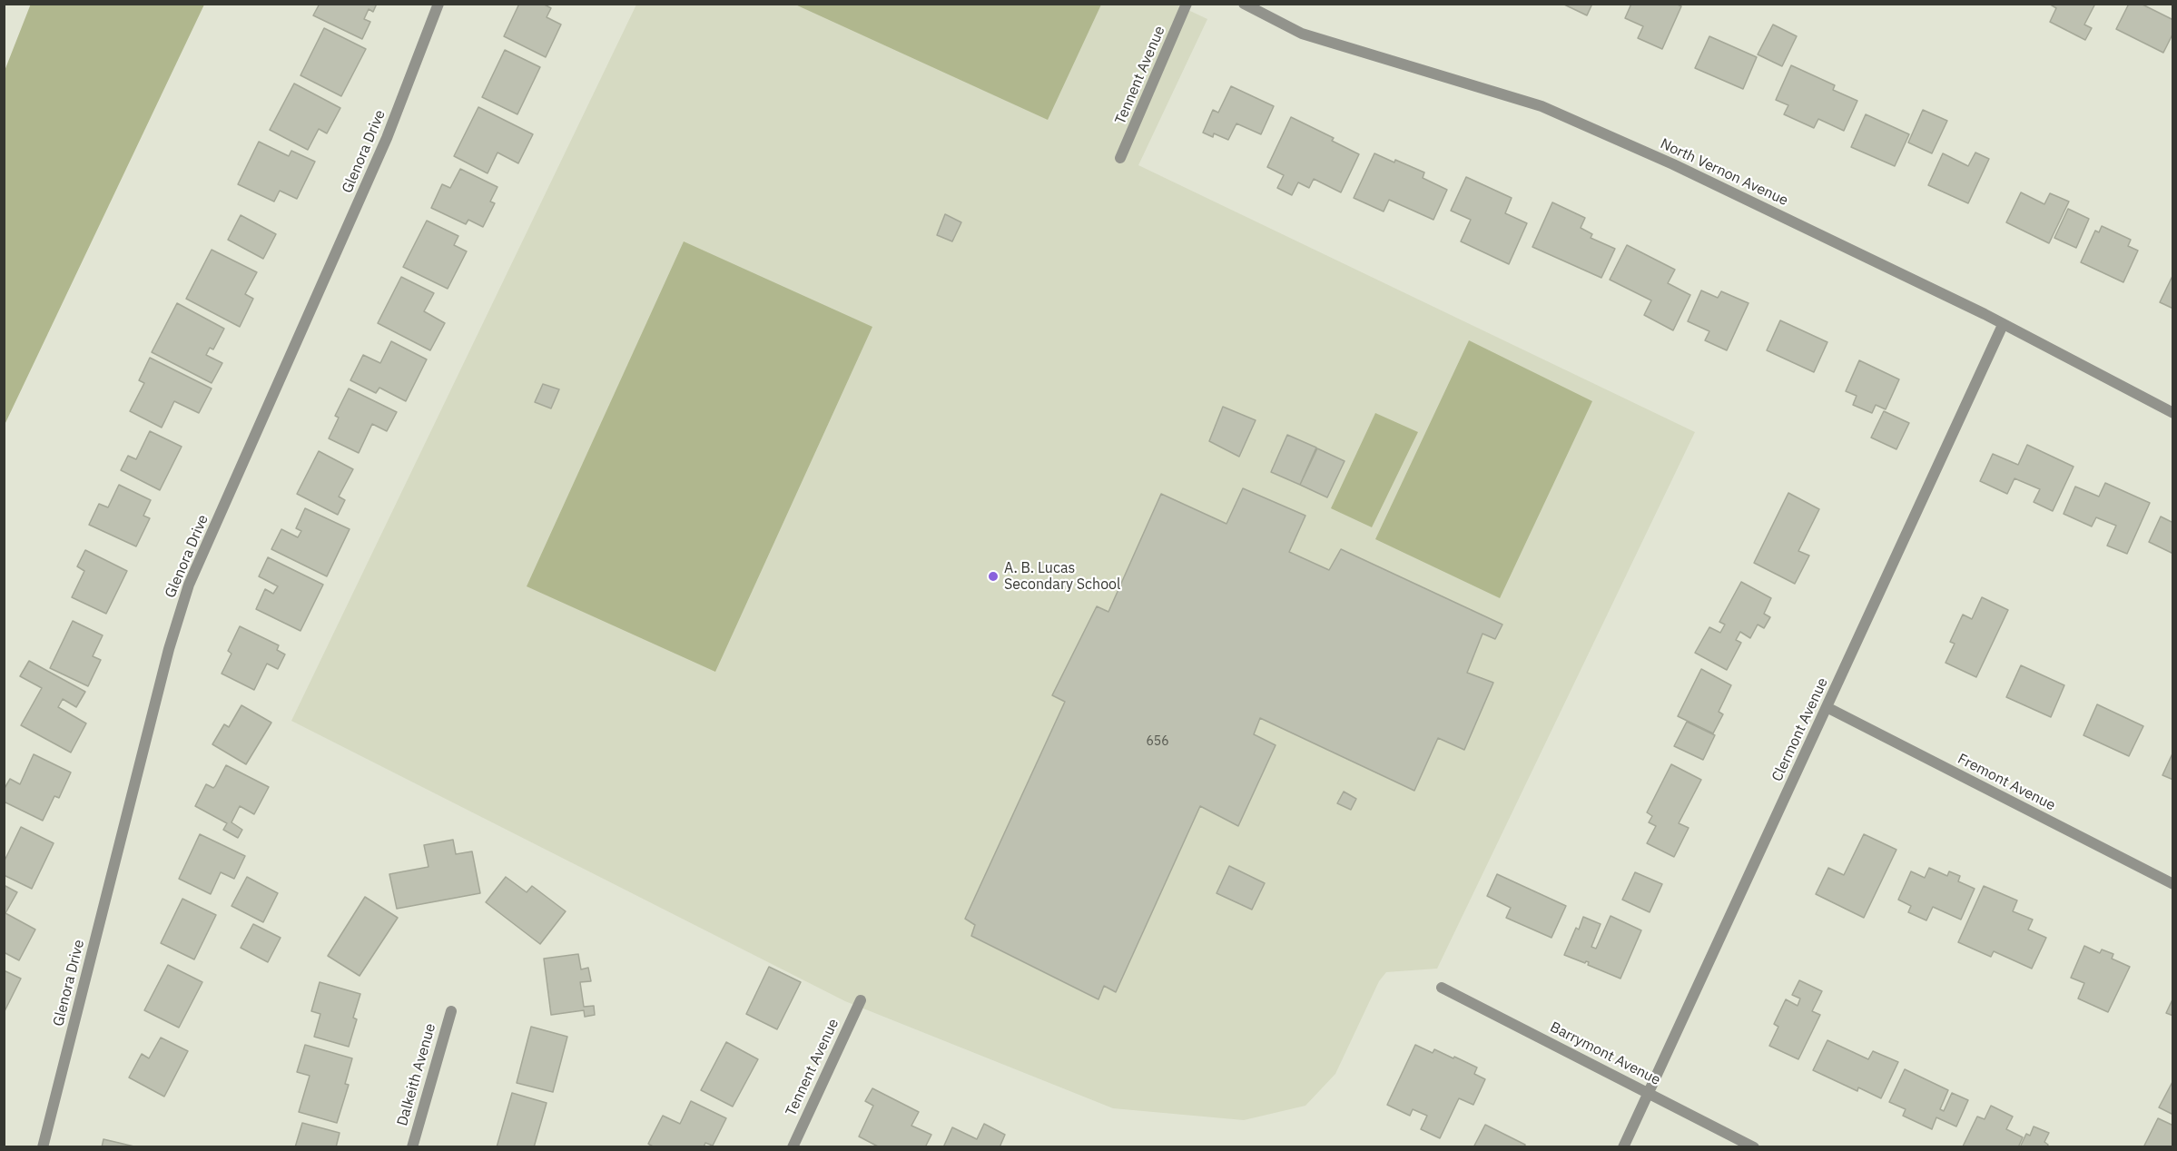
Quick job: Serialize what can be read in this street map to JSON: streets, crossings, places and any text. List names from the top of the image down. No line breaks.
{"streets":{"street":["Tennent Avenue","Glenora Drive","North Vernon Avenue","Clermont Avenue","Fremont Avenue","Barrymont Avenue","Dalkeith Avenue"]},"crossings":[["North Vernon Avenue","Clermont Avenue"],["Clermont Avenue","Fremont Avenue"],["Clermont Avenue","Barrymont Avenue"]],"places":["A. B. Lucas Secondary School"],"house_numbers":["656"]}
